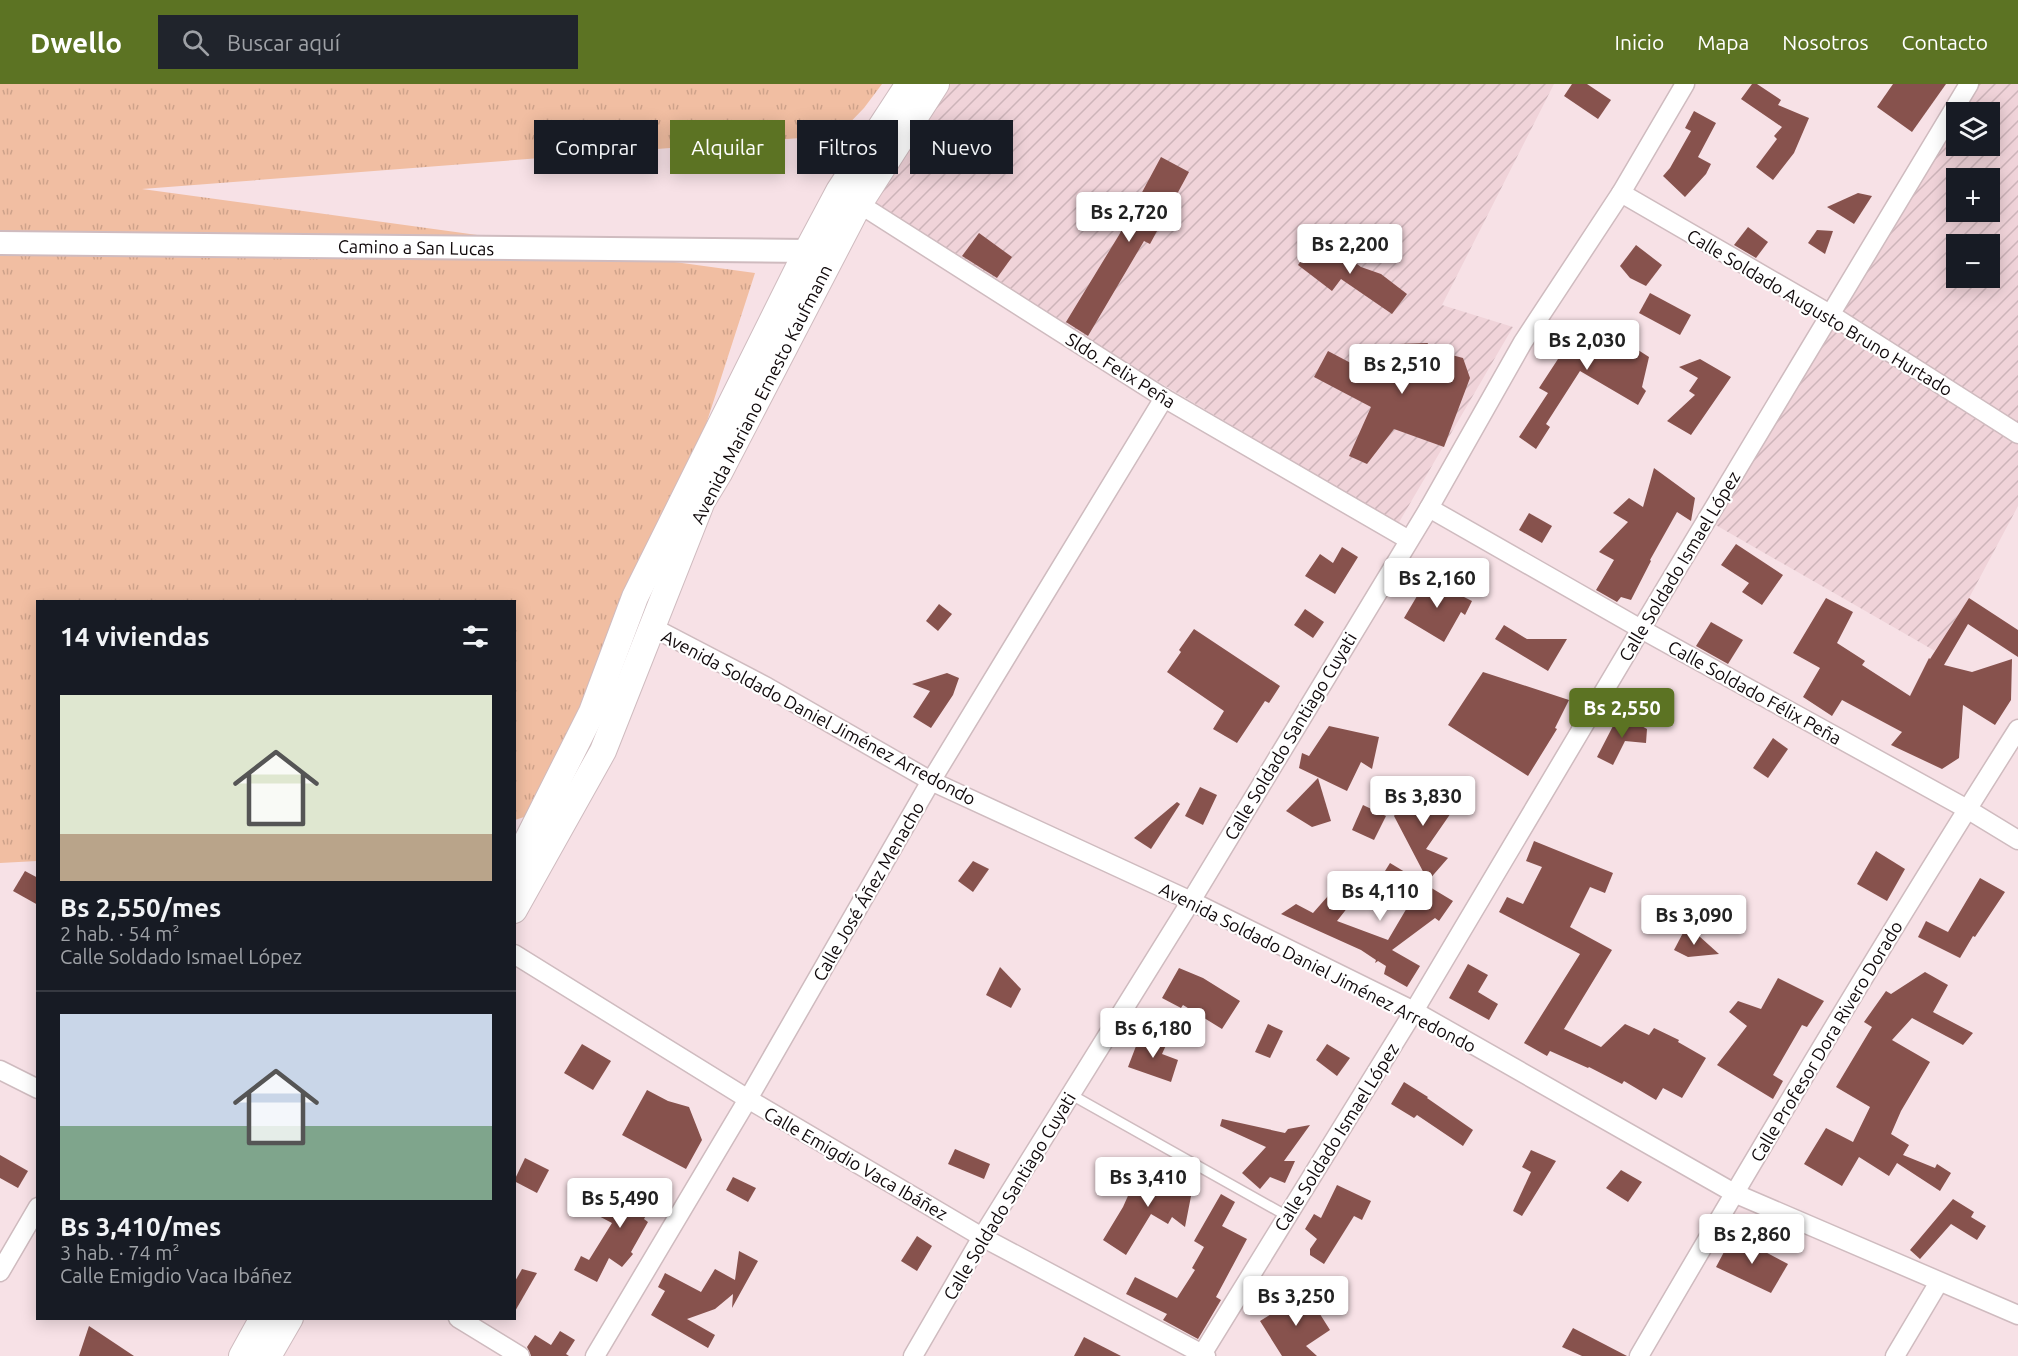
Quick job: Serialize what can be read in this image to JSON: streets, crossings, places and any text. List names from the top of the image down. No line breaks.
{"streets":{"main road":["Avenida Mariano Ernesto Kaufmann"],"street":["Camino a San Lucas","Calle Soldado Augusto Bruno Hurtado","Sldo. Felix Peña","Calle Soldado Ismael López","Calle Soldado Félix Peña","Avenida Soldado Daniel Jiménez Arredondo","Calle Soldado Santiago Cuyati","Calle José Áñez Menacho","Calle Profesor Dora Rivero Dorado","Calle Emigdio Vaca Ibáñez"]},"crossings":[["Camino a San Lucas","Avenida Mariano Ernesto Kaufmann"],["Calle Soldado Augusto Bruno Hurtado","Calle Soldado Ismael López"],["Calle Soldado Augusto Bruno Hurtado","Calle Soldado Santiago Cuyati"],["Sldo. Felix Peña","Avenida Mariano Ernesto Kaufmann"],["Sldo. Felix Peña","Calle Soldado Santiago Cuyati"],["Sldo. Felix Peña","Calle José Áñez Menacho"],["Avenida Mariano Ernesto Kaufmann","Avenida Soldado Daniel Jiménez Arredondo"],["Calle Soldado Ismael López","Calle Soldado Félix Peña"],["Calle Soldado Ismael López","Avenida Soldado Daniel Jiménez Arredondo"],["Calle Soldado Ismael López","Calle Emigdio Vaca Ibáñez"],["Calle Soldado Félix Peña","Calle Soldado Santiago Cuyati"],["Calle Soldado Félix Peña","Calle Profesor Dora Rivero Dorado"],["Avenida Soldado Daniel Jiménez Arredondo","Calle Soldado Santiago Cuyati"],["Avenida Soldado Daniel Jiménez Arredondo","Calle José Áñez Menacho"],["Avenida Soldado Daniel Jiménez Arredondo","Calle Profesor Dora Rivero Dorado"],["Calle Soldado Santiago Cuyati","Calle Emigdio Vaca Ibáñez"],["Calle José Áñez Menacho","Calle Emigdio Vaca Ibáñez"]],"page":{"header":"Dwello","search":"Buscar aquí","nav":["Inicio","Mapa","Nosotros","Contacto"],"map_buttons":["+","−"],"chip":["Comprar","Alquilar","Filtros","Nuevo"],"price":["Bs 2,720","Bs 2,200","Bs 2,030","Bs 2,510","Bs 2,160","Bs 2,550","Bs 3,830","Bs 4,110","Bs 3,090","Bs 6,180","Bs 3,410","Bs 5,490","Bs 2,860","Bs 3,250"],"heading":"14 viviendas","list":[{"name":"Bs 2,550/mes","note":"2 hab. · 54 m² · Calle Soldado Ismael López"},{"name":"Bs 3,410/mes","note":"3 hab. · 74 m² · Calle Emigdio Vaca Ibáñez"}]}}
